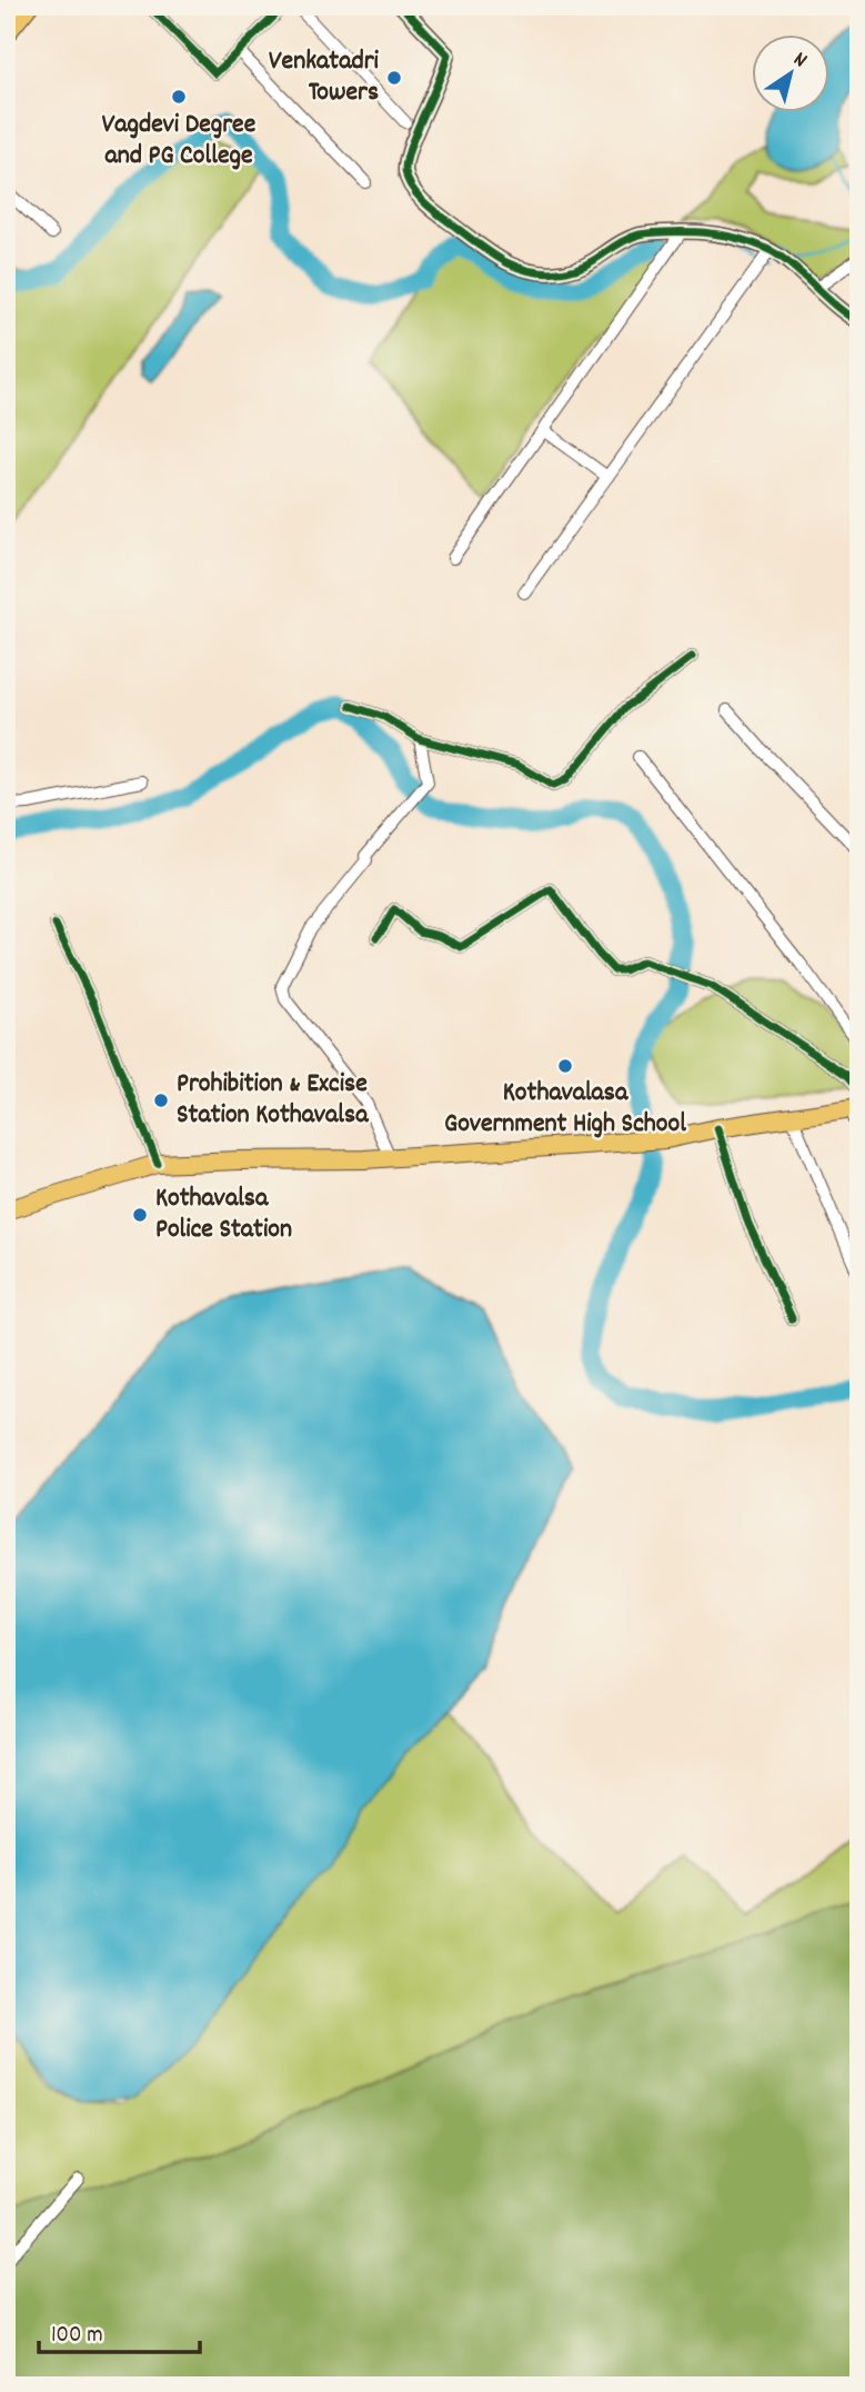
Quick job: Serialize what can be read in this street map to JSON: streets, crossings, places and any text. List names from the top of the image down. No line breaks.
{"places":["Venkatadri Towers","Vagdevi Degree and PG College","Kothavalasa Government High School","Prohibition & Excise Station Kothavalsa","Kothavalsa Police Station"],"scale_bar":"100 m","north":"top right"}
